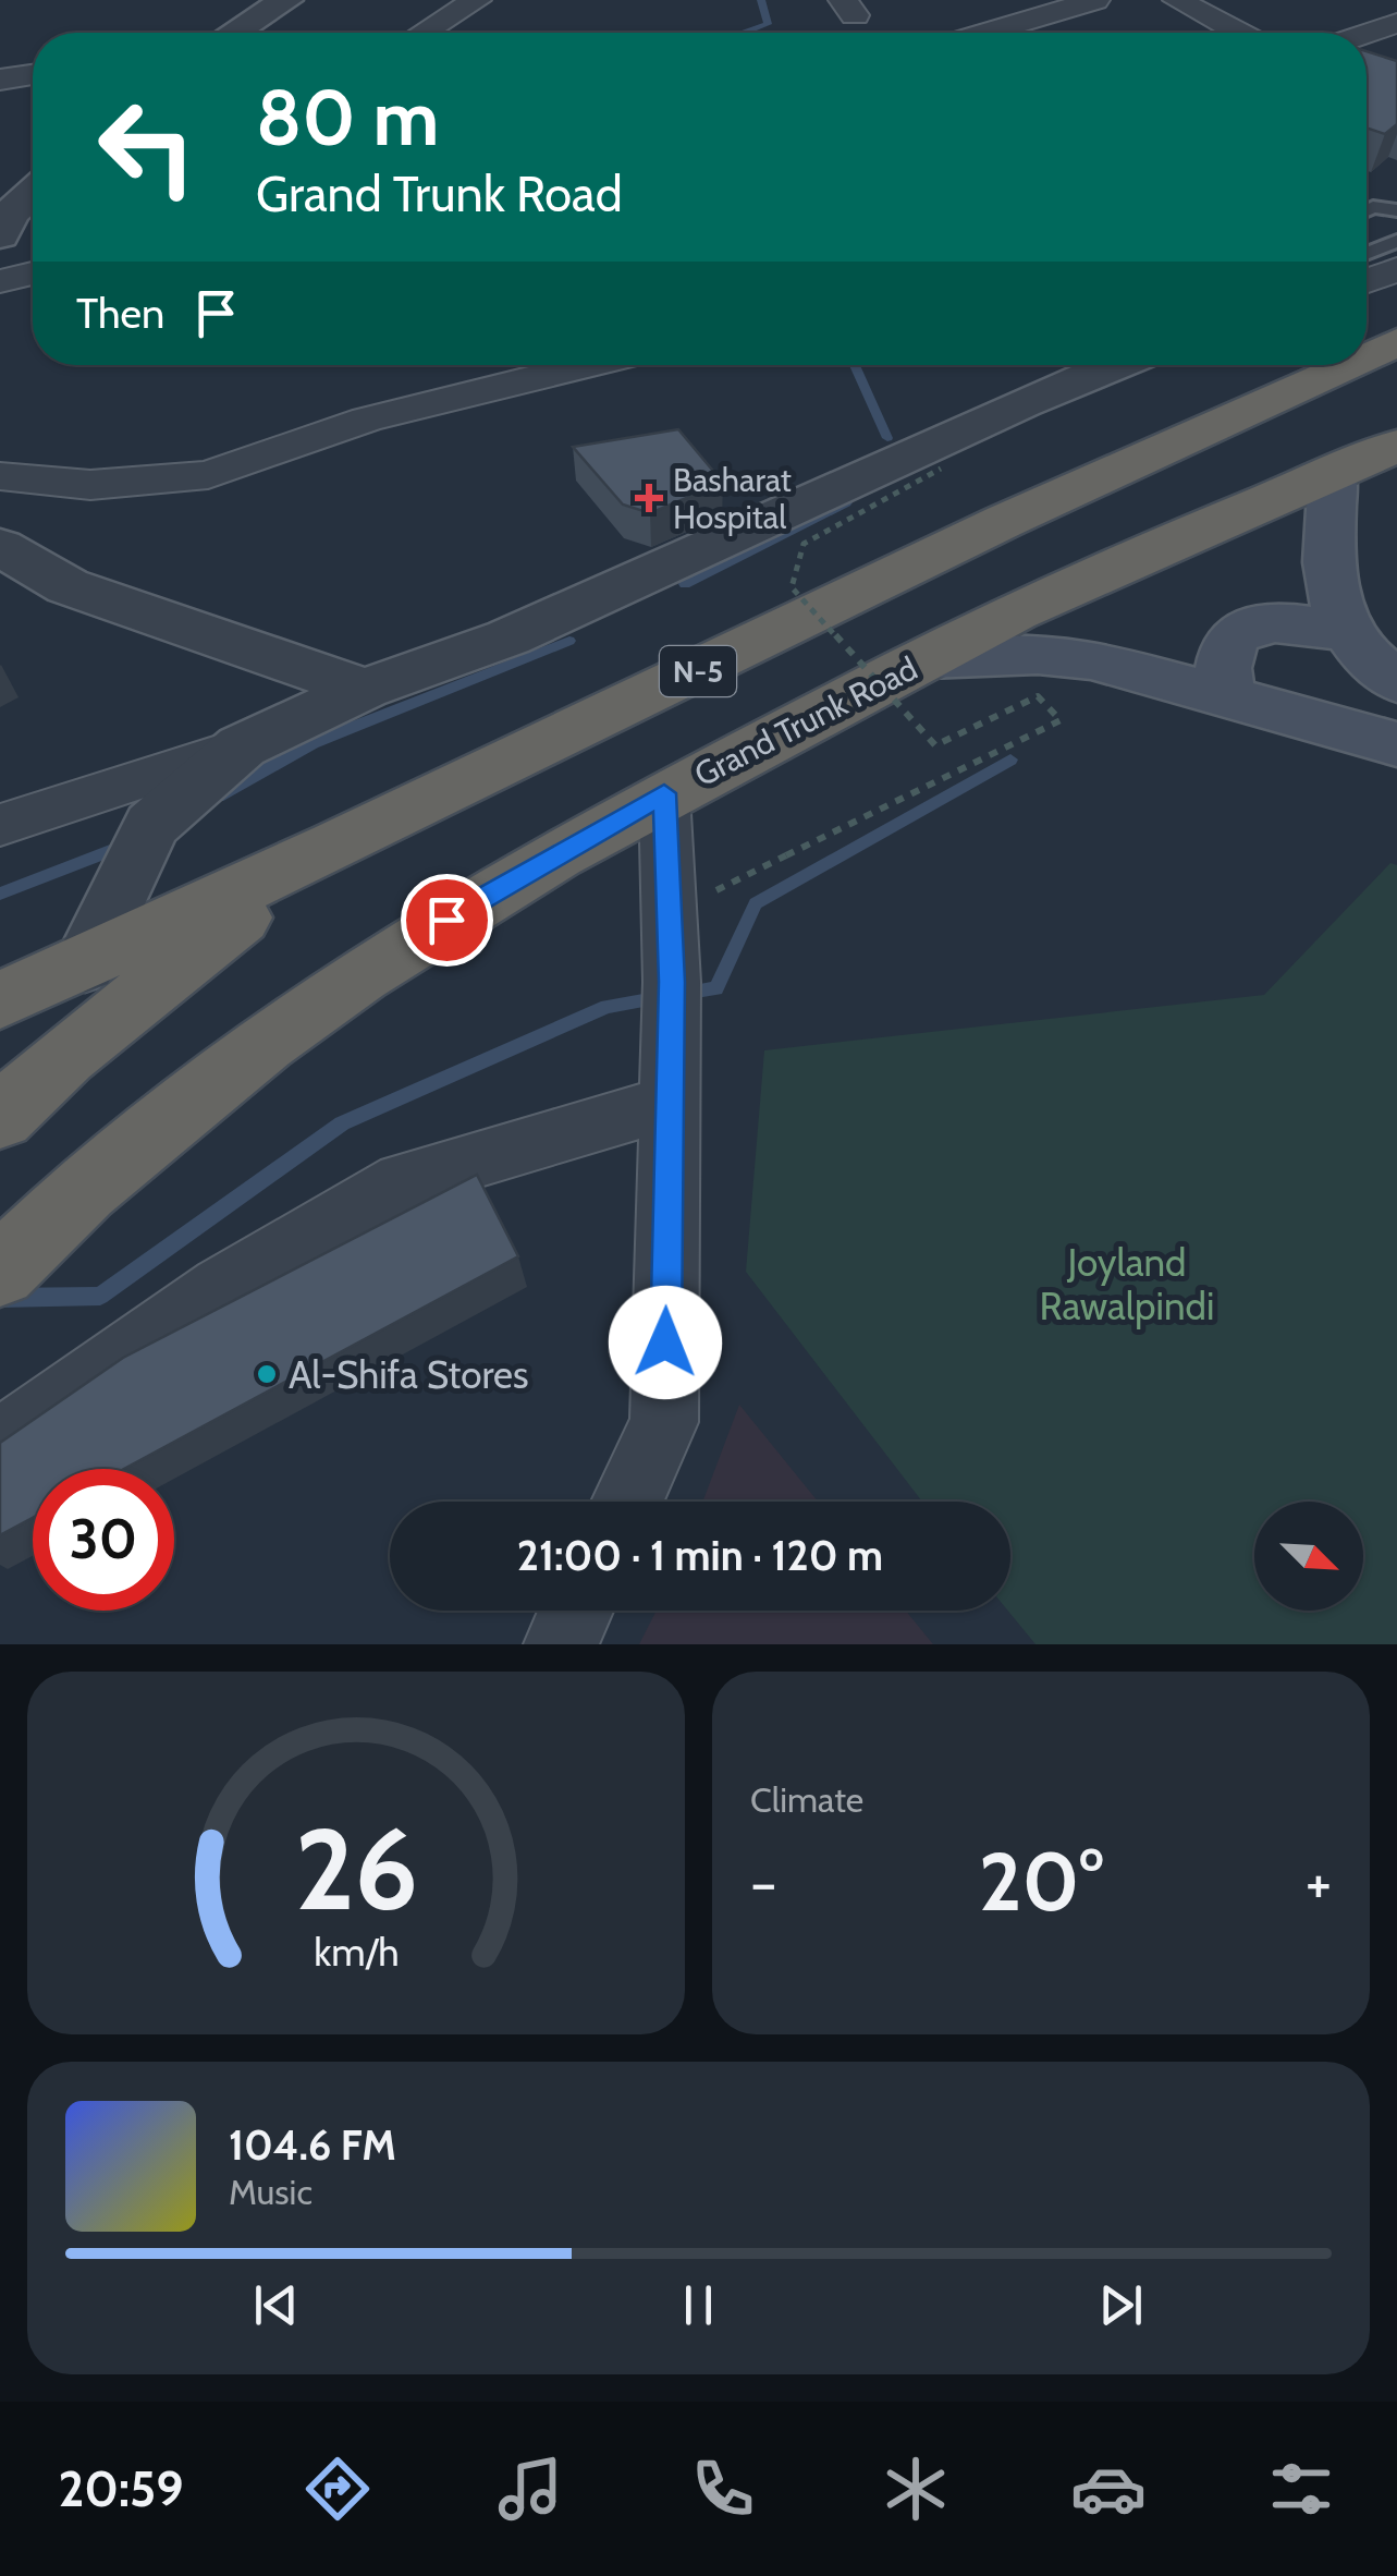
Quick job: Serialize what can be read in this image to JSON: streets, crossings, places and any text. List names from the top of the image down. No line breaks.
{"streets":{"highway":["N-5","Grand Trunk Road"]},"parks":["Joyland Rawalpindi"],"places":{"health":["Basharat Hospital"],"other":["Al-Shifa Stores"]},"north":"bottom right","page":{"turn":["80 m","Grand Trunk Road"],"then":"Then","limit":"30","trip":"21:00 · 1 min · 120 m","tile":"Climate","heat":["−","20°","+"],"song":["104.6 FM","Music"],"tabs":"20:59","gauge":["26","km/h"]}}
